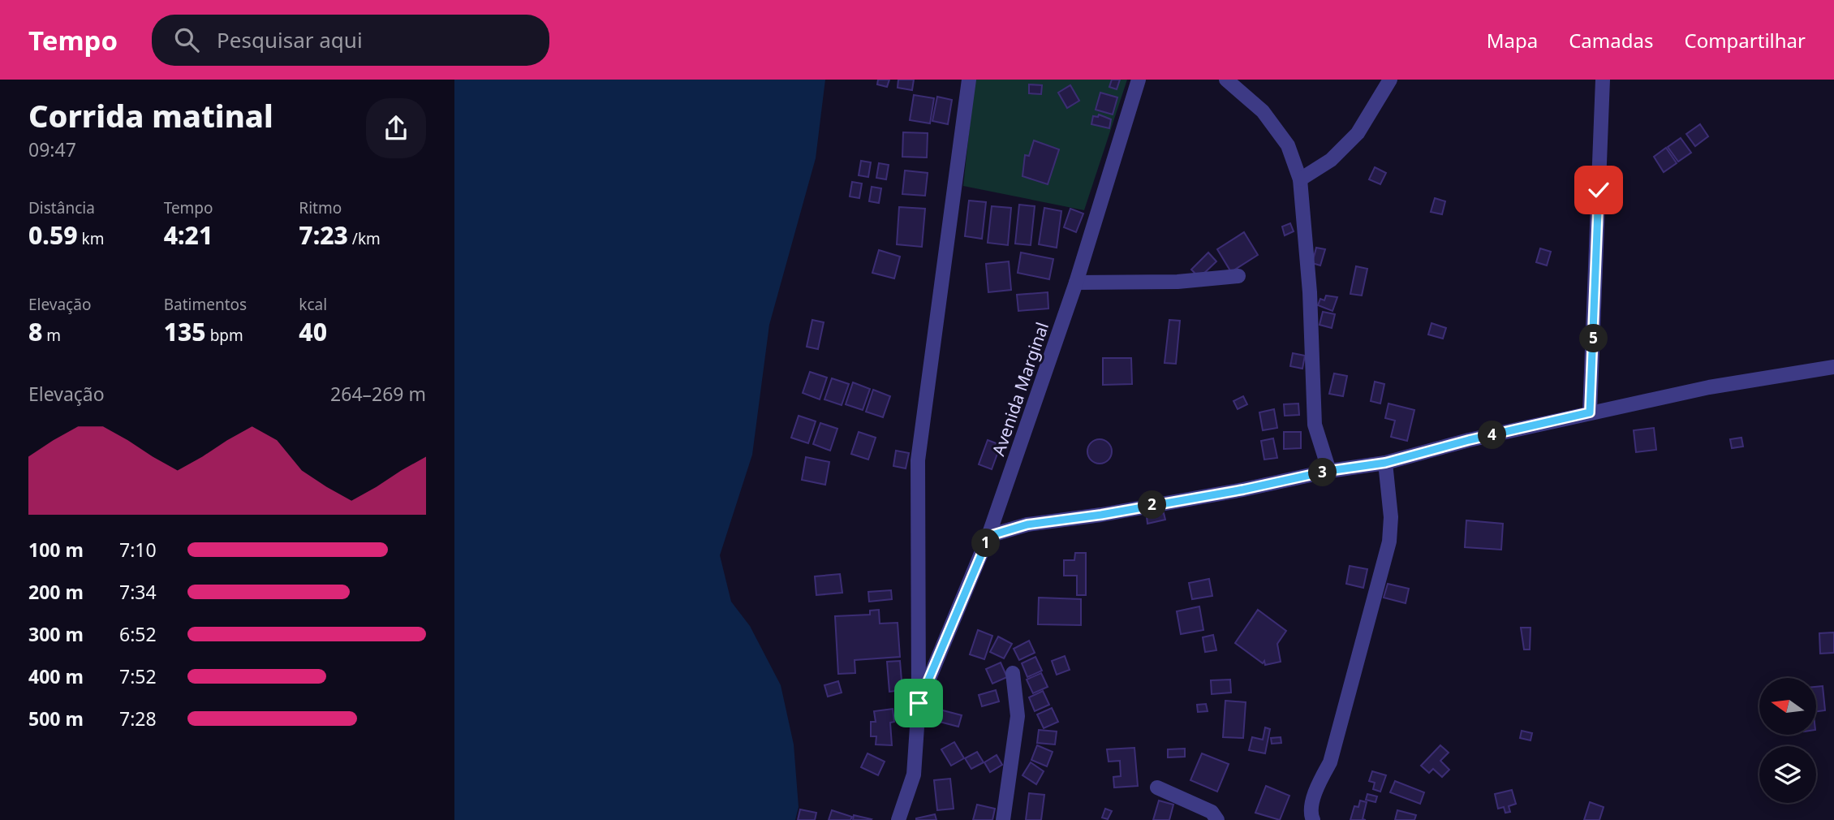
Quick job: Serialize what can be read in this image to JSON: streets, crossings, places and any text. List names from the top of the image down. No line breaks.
{"streets":{"street":["Avenida Marginal"]},"north":"left","page":{"header":"Tempo","search":"Pesquisar aqui","nav":["Mapa","Camadas","Compartilhar"],"heading":["Corrida matinal","09:47"],"stats":[["Distância","0.59 km"],["Tempo","4:21"],["Ritmo","7:23 /km"],["Elevação","8 m"],["Batimentos","135 bpm"],["kcal","40"]],"pins":["5","4","3","2","1"],"chart":["Elevação","264–269 m"],"list":[{"name":"100 m","note":"7:10"},{"name":"200 m","note":"7:34"},{"name":"300 m","note":"6:52"},{"name":"400 m","note":"7:52"},{"name":"500 m","note":"7:28"}]}}
